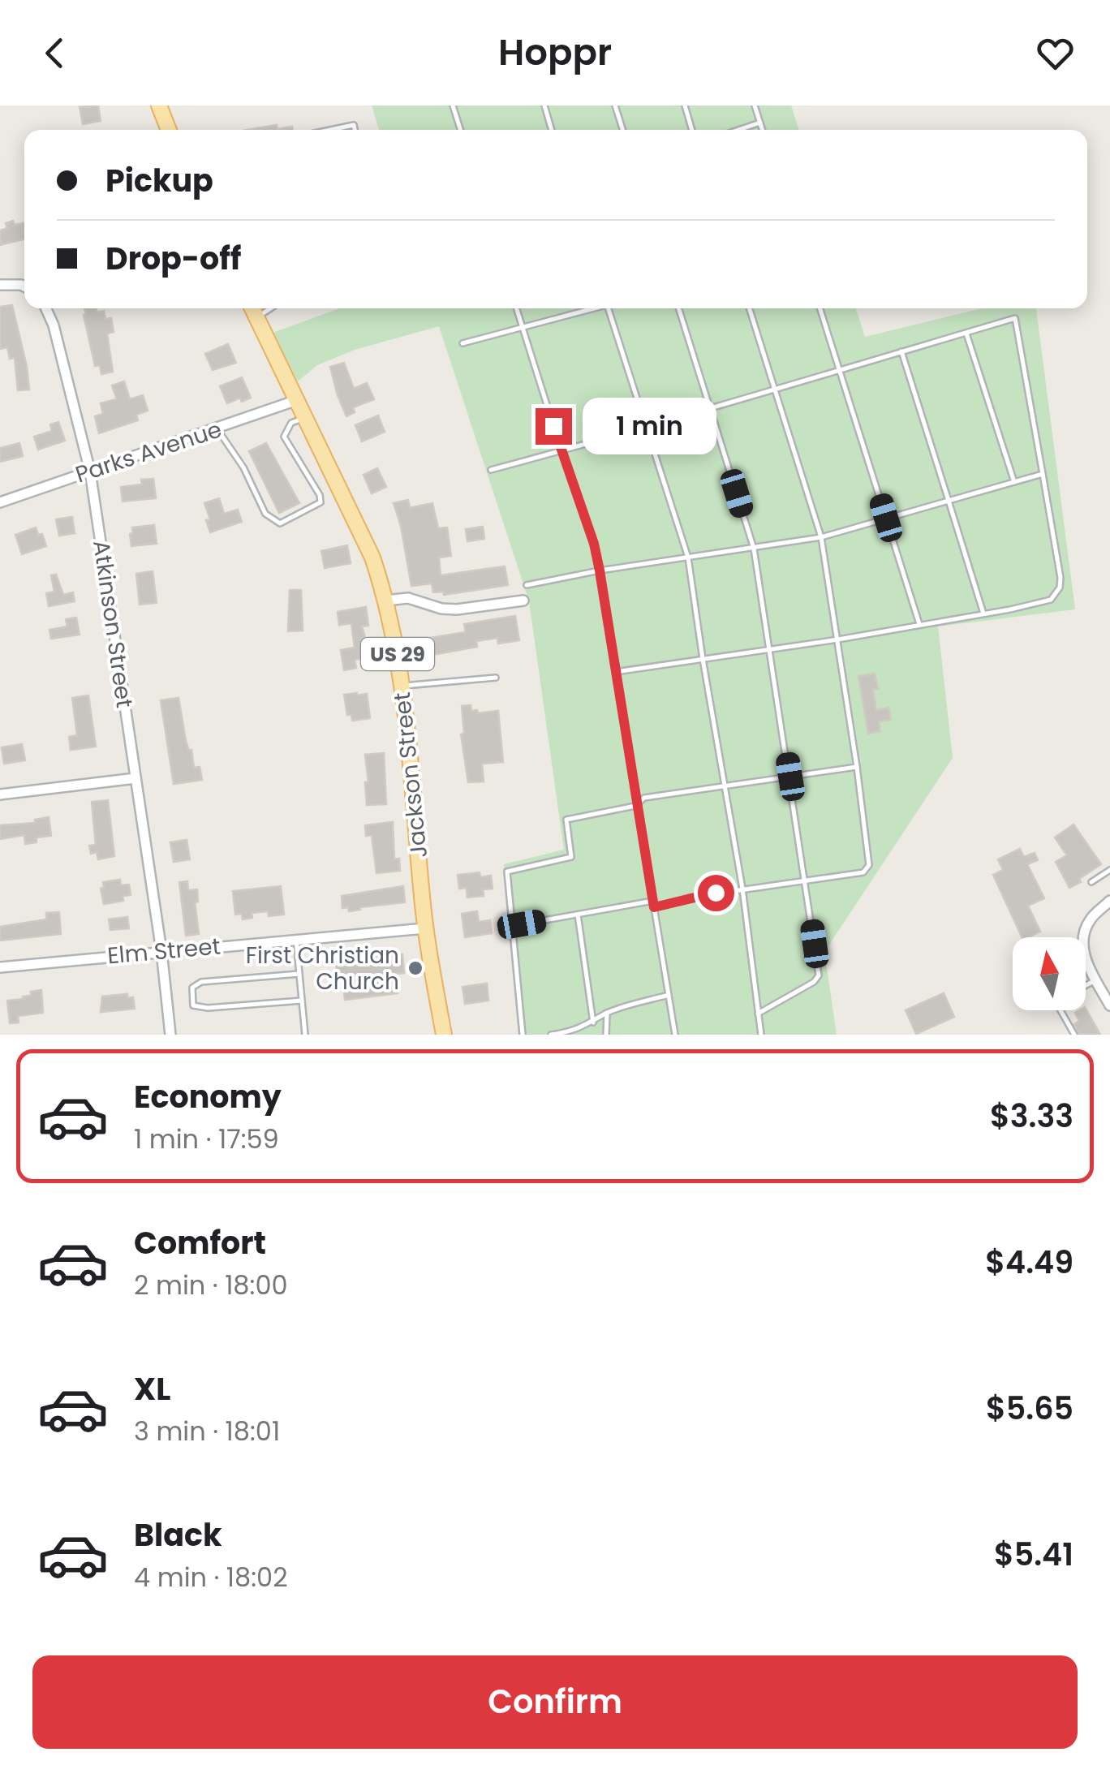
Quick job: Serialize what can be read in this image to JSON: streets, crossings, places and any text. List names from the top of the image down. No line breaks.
{"streets":{"main road":["US 29","Jackson Street"],"street":["Parks Avenue","Atkinson Street","Elm Street"]},"crossings":[["Parks Avenue","Atkinson Street"],["Parks Avenue","Jackson Street"],["Atkinson Street","Elm Street"],["Jackson Street","Elm Street"]],"places":["First Christian Church"],"north":"top","page":{"header":"Hoppr","banner":["Pickup","Drop-off"],"bubble":"1 min","list":[{"name":"Economy","note":"1 min · 17:59","value":"$3.33"},{"name":"Comfort","note":"2 min · 18:00","value":"$4.49"},{"name":"XL","note":"3 min · 18:01","value":"$5.65"},{"name":"Black","note":"4 min · 18:02","value":"$5.41"}],"buttons":"Confirm"}}
